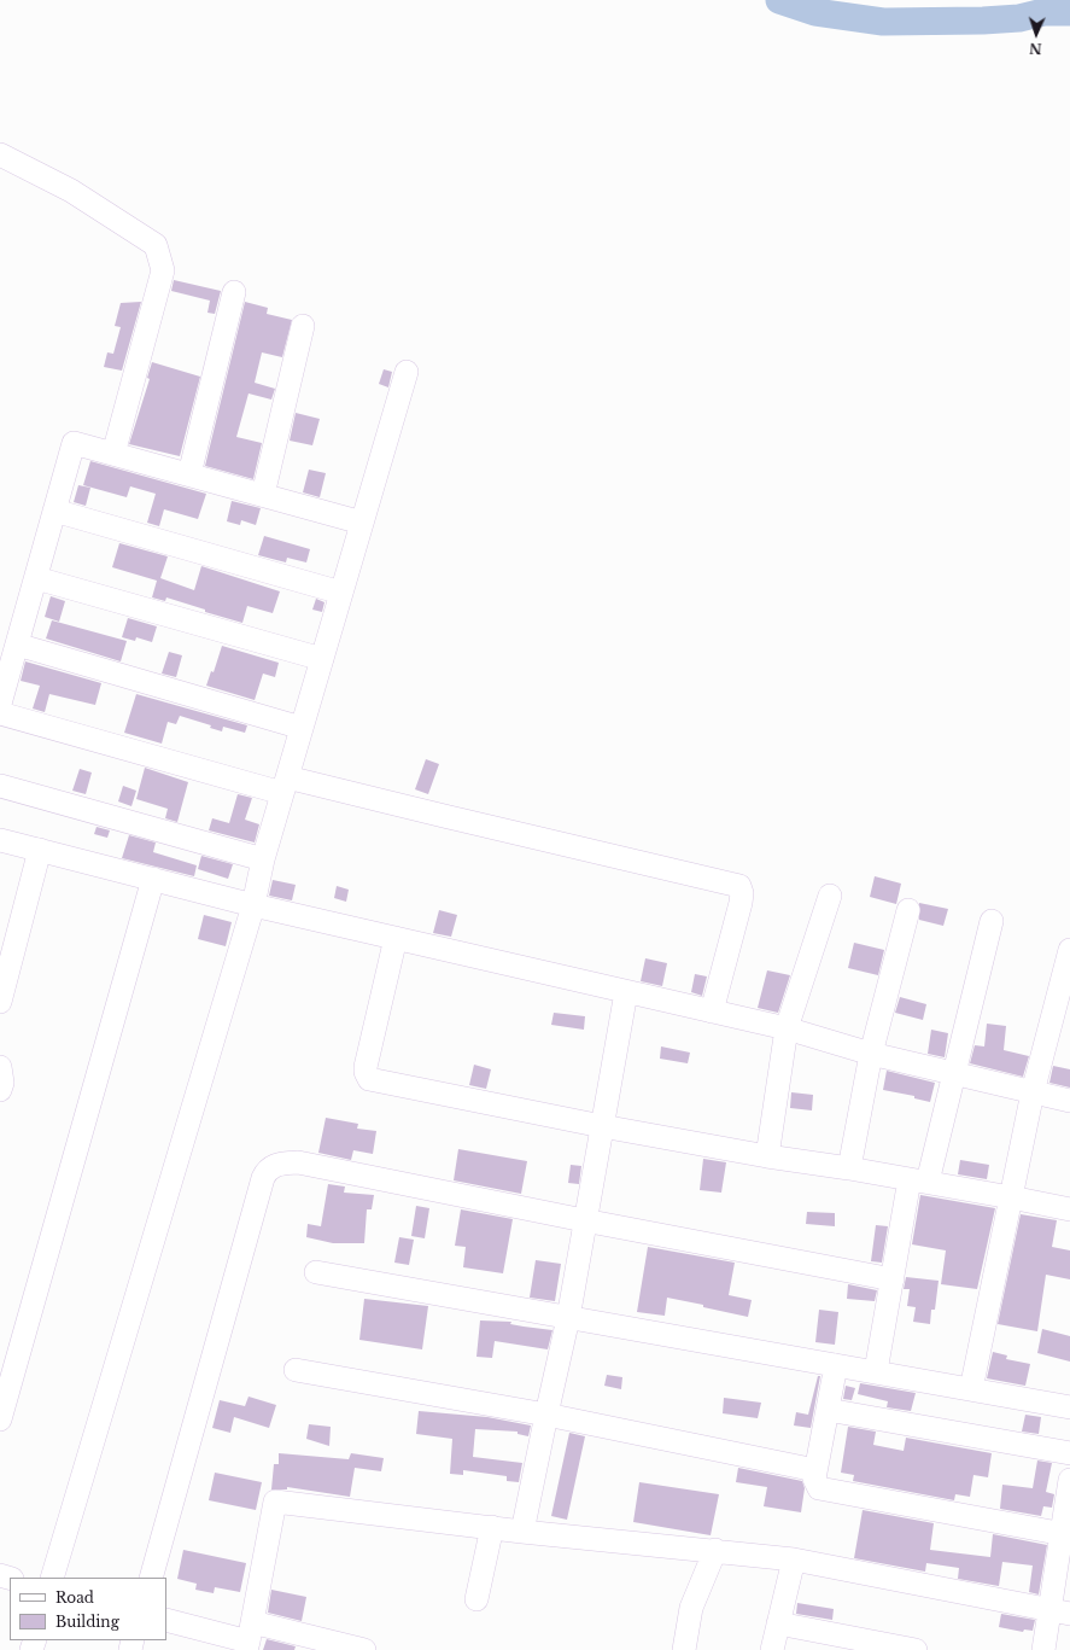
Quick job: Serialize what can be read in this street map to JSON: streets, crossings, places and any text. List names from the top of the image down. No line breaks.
{"legend":["Road","Building"],"north":"bottom"}
